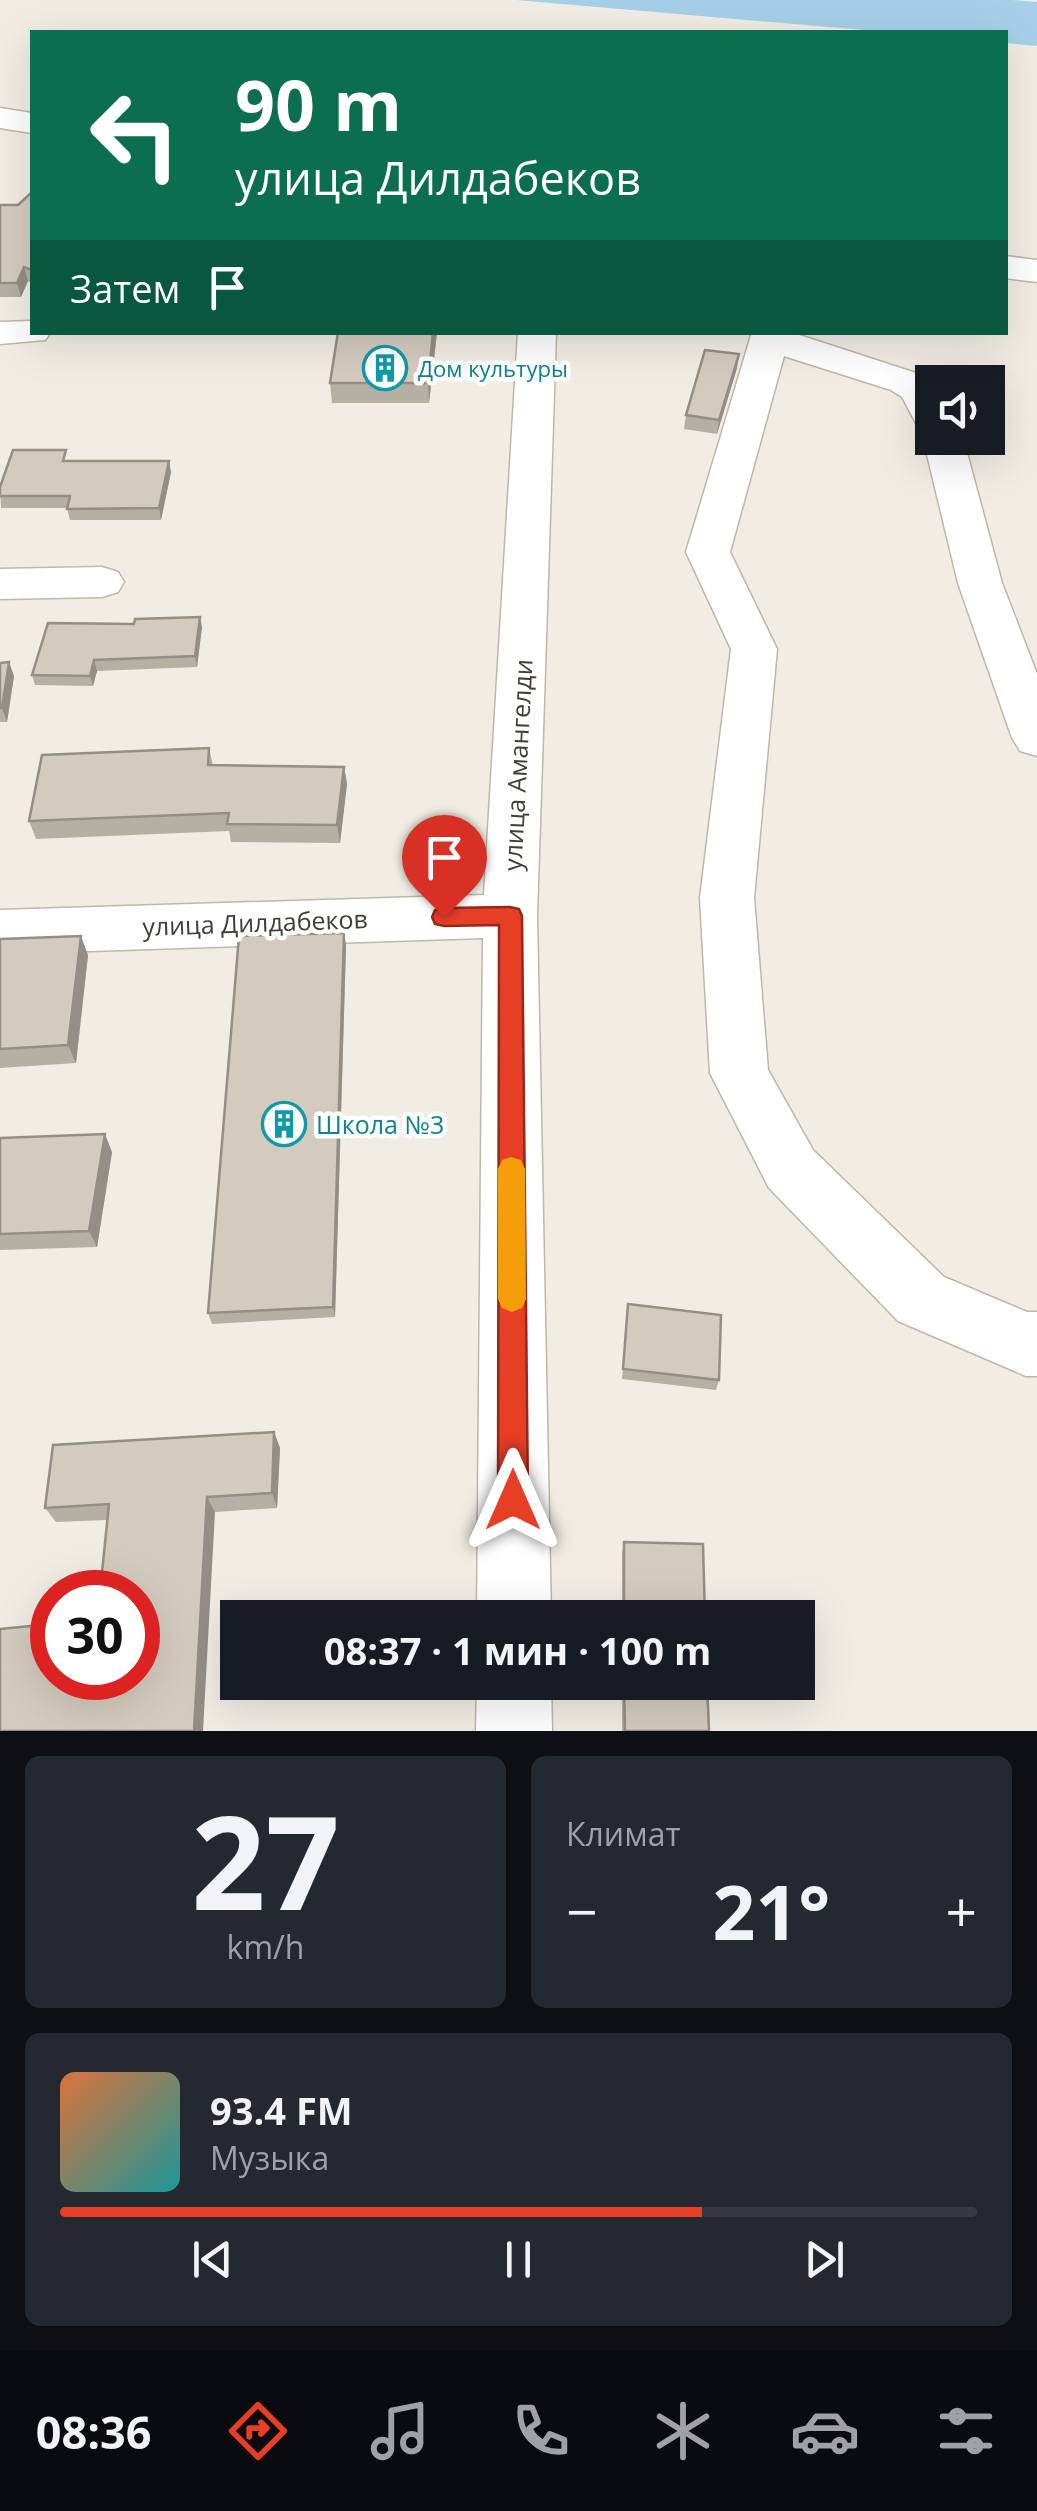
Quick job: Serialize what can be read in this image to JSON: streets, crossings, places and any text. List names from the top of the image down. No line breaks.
{"streets":{"street":["улица Амангелди","улица Дилдабеков"]},"crossings":[["улица Амангелди","улица Дилдабеков"]],"places":{"building":["Дом культуры","Школа №3"]},"page":{"turn":["90 m","улица Дилдабеков"],"then":"Затем","limit":"30","trip":"08:37 · 1 мин · 100 m","tile":[["27","km/h"],"Климат"],"heat":["−","21°","+"],"song":["93.4 FM","Музыка"],"tabs":"08:36"}}
